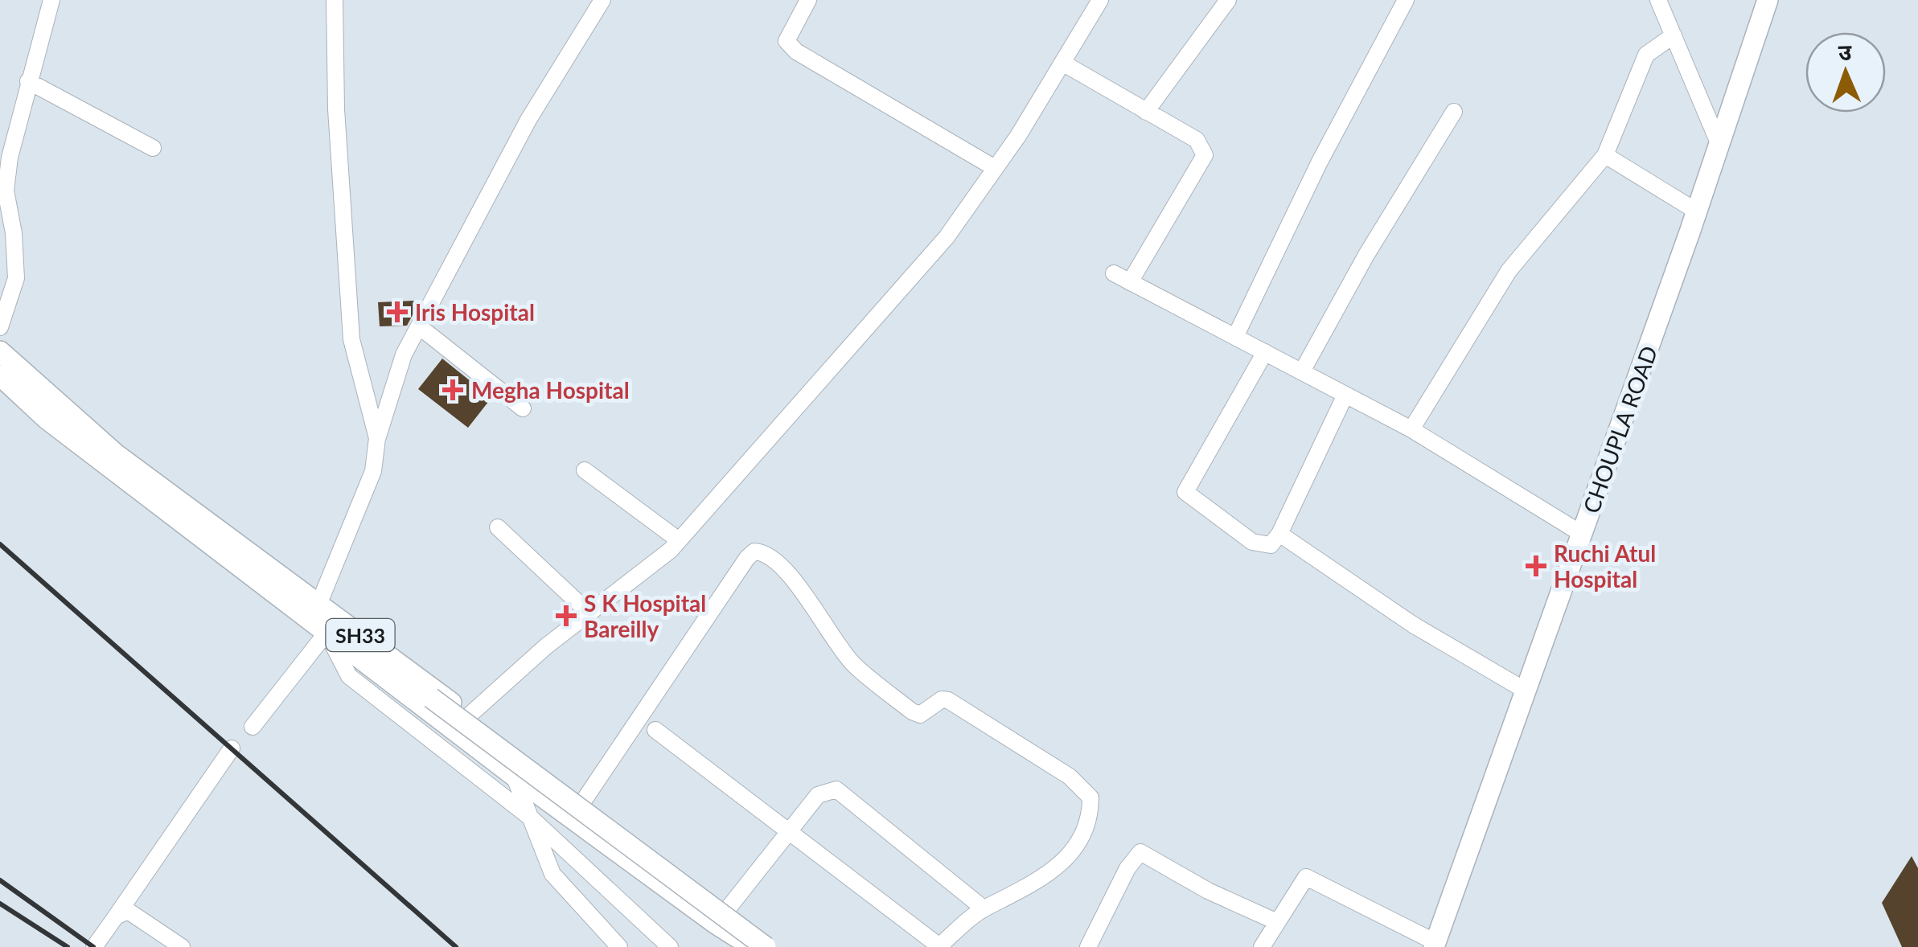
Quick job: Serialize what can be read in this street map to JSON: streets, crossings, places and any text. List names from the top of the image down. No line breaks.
{"streets":{"main road":["CHOUPLA ROAD","SH33"]},"places":{"health":["Iris Hospital","Megha Hospital","Ruchi Atul Hospital","S K Hospital Bareilly"]},"north":"top"}
